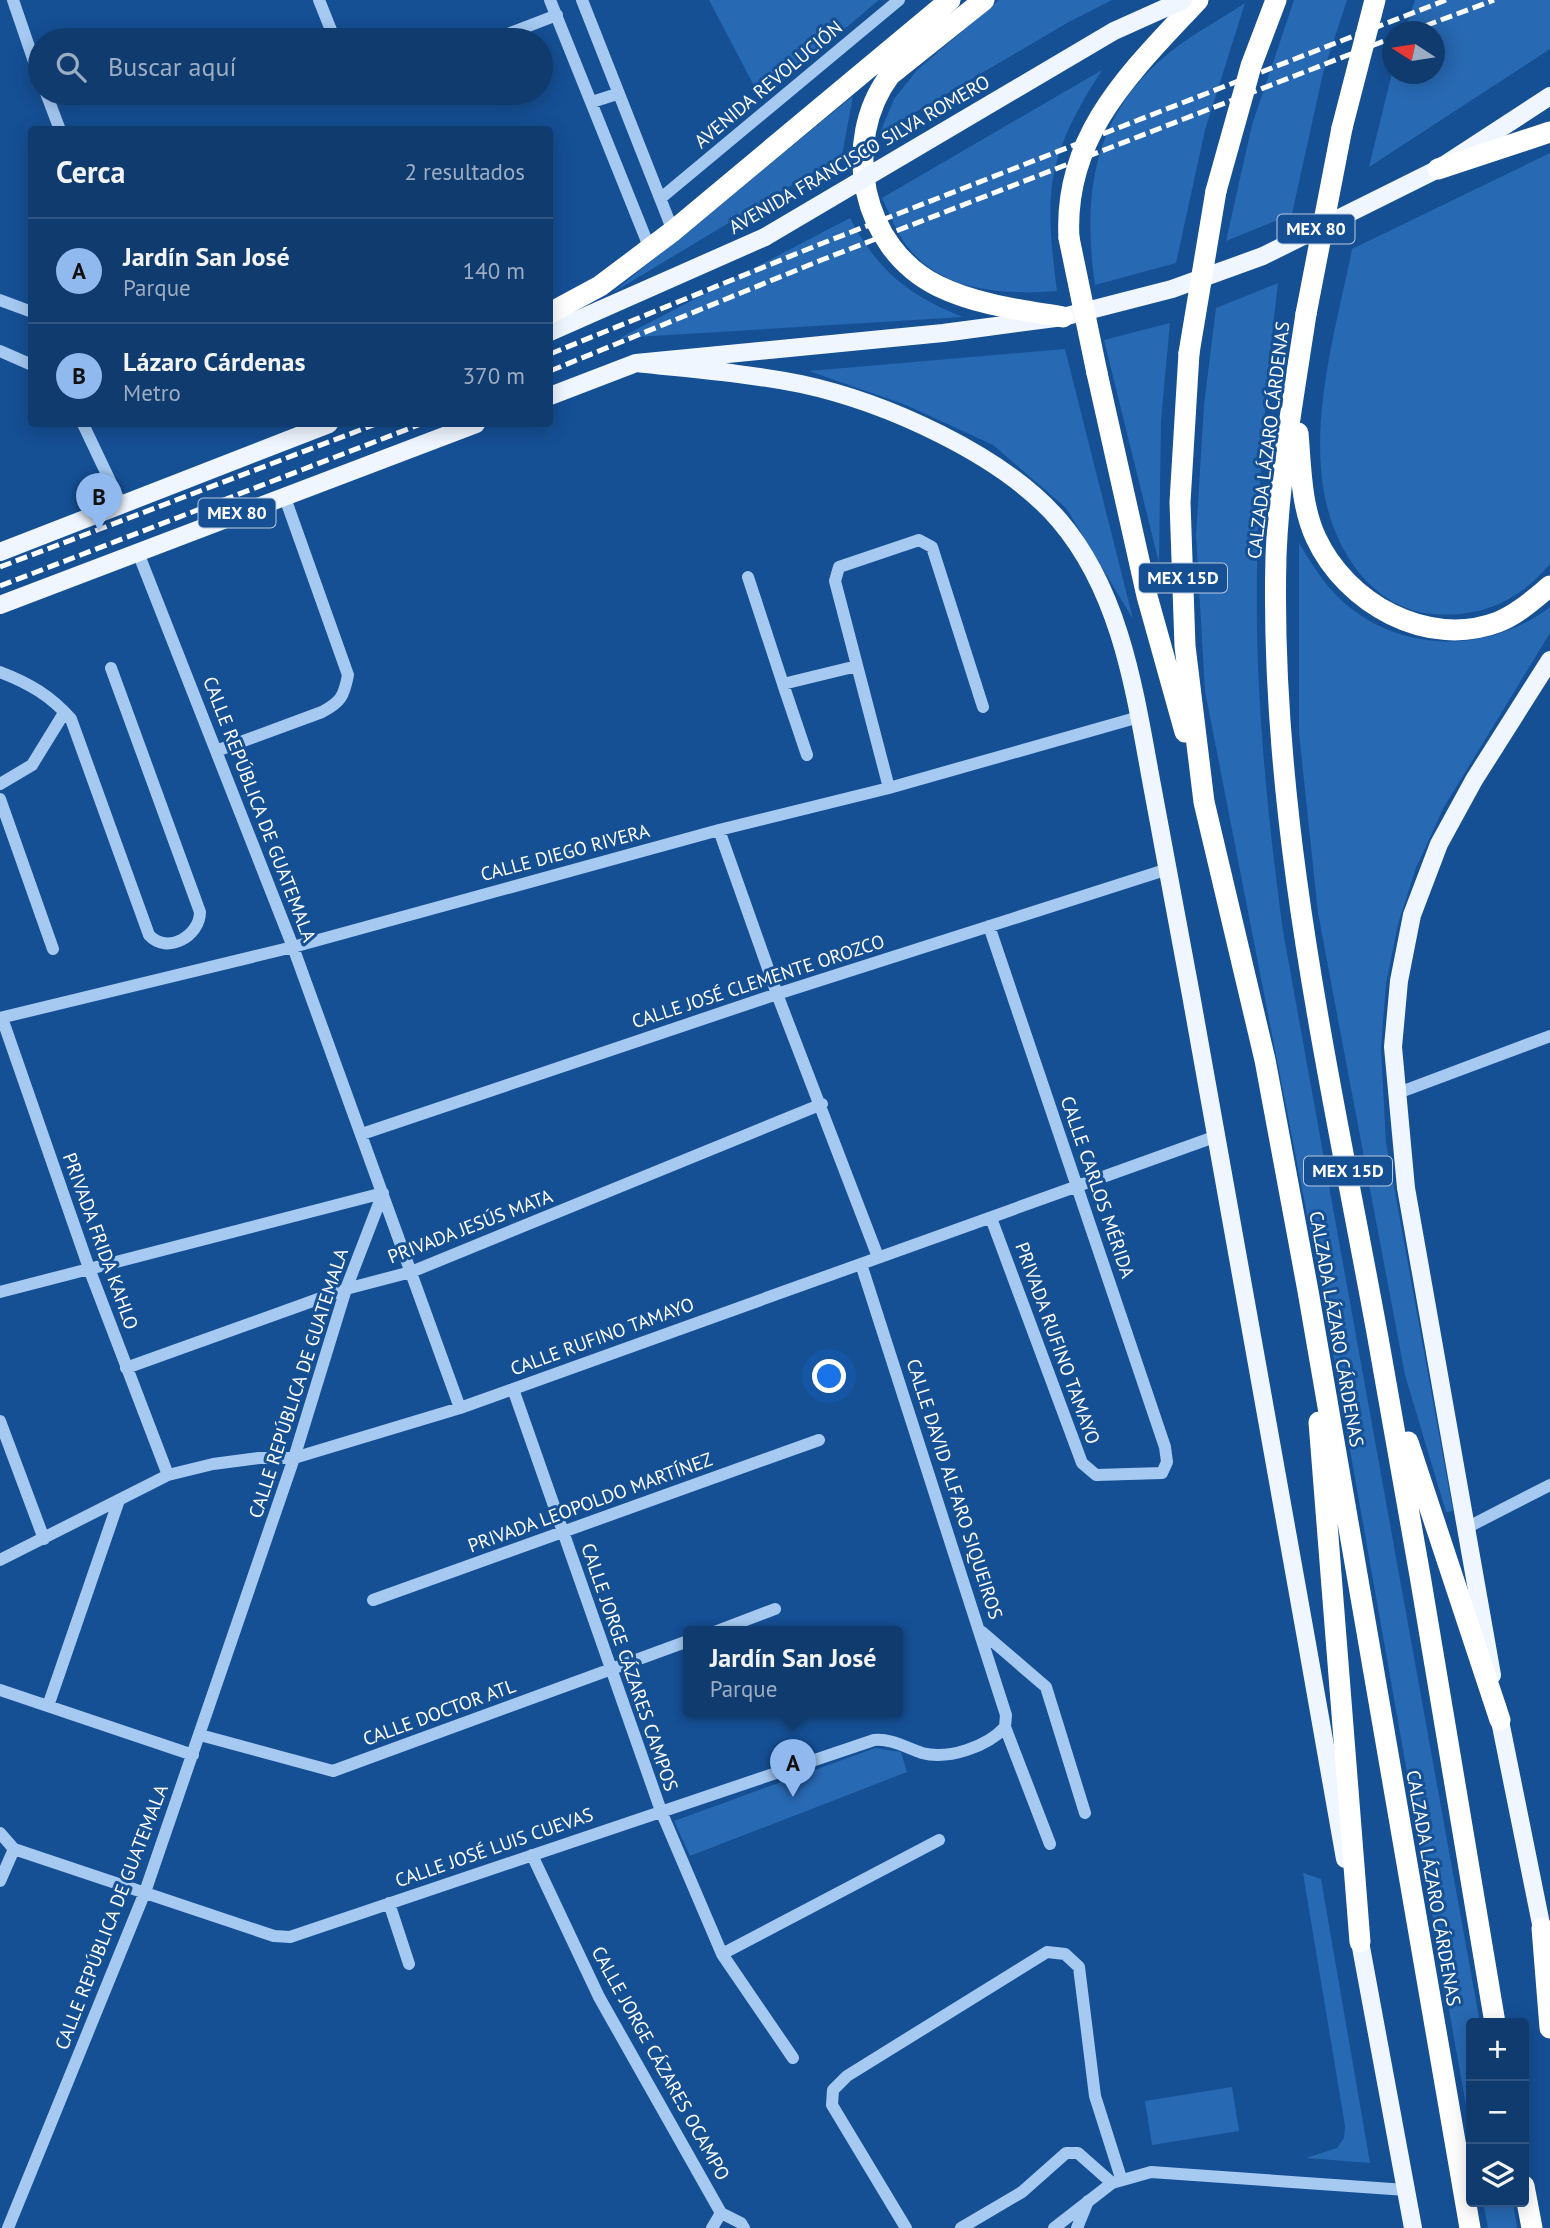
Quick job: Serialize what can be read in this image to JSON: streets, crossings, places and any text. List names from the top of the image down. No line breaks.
{"streets":{"highway":["CALZADA LÁZARO CÁRDENAS","MEX 15D"],"main road":["AVENIDA FRANCISCO SILVA ROMERO","MEX 80"],"street":["AVENIDA REVOLUCIÓN","CALLE REPÚBLICA DE GUATEMALA","CALLE DIEGO RIVERA","CALLE JOSÉ CLEMENTE OROZCO","CALLE CARLOS MÉRIDA","PRIVADA JESÚS MATA","PRIVADA FRIDA KAHLO","CALLE RUFINO TAMAYO","PRIVADA RUFINO TAMAYO","CALLE DAVID ALFARO SIQUEIROS","PRIVADA LEOPOLDO MARTÍNEZ","CALLE JORGE CÁZARES CAMPOS","CALLE DOCTOR ATL","CALLE JOSÉ LUIS CUEVAS","CALLE JORGE CÁZARES OCAMPO"]},"crossings":[["MEX 80","CALLE REPÚBLICA DE GUATEMALA"],["CALLE REPÚBLICA DE GUATEMALA","CALLE DIEGO RIVERA"],["CALLE REPÚBLICA DE GUATEMALA","CALLE JOSÉ CLEMENTE OROZCO"],["CALLE REPÚBLICA DE GUATEMALA","PRIVADA JESÚS MATA"],["CALLE REPÚBLICA DE GUATEMALA","CALLE RUFINO TAMAYO"],["CALLE REPÚBLICA DE GUATEMALA","CALLE DOCTOR ATL"],["CALLE REPÚBLICA DE GUATEMALA","CALLE JOSÉ LUIS CUEVAS"],["CALLE DIEGO RIVERA","PRIVADA FRIDA KAHLO"],["CALLE JOSÉ CLEMENTE OROZCO","CALLE CARLOS MÉRIDA"],["CALLE CARLOS MÉRIDA","CALLE RUFINO TAMAYO"],["CALLE CARLOS MÉRIDA","PRIVADA RUFINO TAMAYO"],["PRIVADA JESÚS MATA","PRIVADA FRIDA KAHLO"],["PRIVADA FRIDA KAHLO","CALLE RUFINO TAMAYO"],["CALLE RUFINO TAMAYO","PRIVADA RUFINO TAMAYO"],["CALLE RUFINO TAMAYO","CALLE DAVID ALFARO SIQUEIROS"],["CALLE RUFINO TAMAYO","CALLE JORGE CÁZARES CAMPOS"],["CALLE DAVID ALFARO SIQUEIROS","CALLE JOSÉ LUIS CUEVAS"],["PRIVADA LEOPOLDO MARTÍNEZ","CALLE JORGE CÁZARES CAMPOS"],["CALLE JORGE CÁZARES CAMPOS","CALLE DOCTOR ATL"],["CALLE JORGE CÁZARES CAMPOS","CALLE JOSÉ LUIS CUEVAS"],["CALLE JOSÉ LUIS CUEVAS","CALLE JORGE CÁZARES OCAMPO"]],"north":"left","page":{"search":"Buscar aquí","heading":["Cerca","2 resultados"],"list":[{"mark":"A","name":"Jardín San José","note":"Parque","value":"140 m"},{"mark":"B","name":"Lázaro Cárdenas","note":"Metro","value":"370 m"}],"pins":["B","A"],"popup":["Jardín San José","Parque"],"map_buttons":["+","−"]}}
